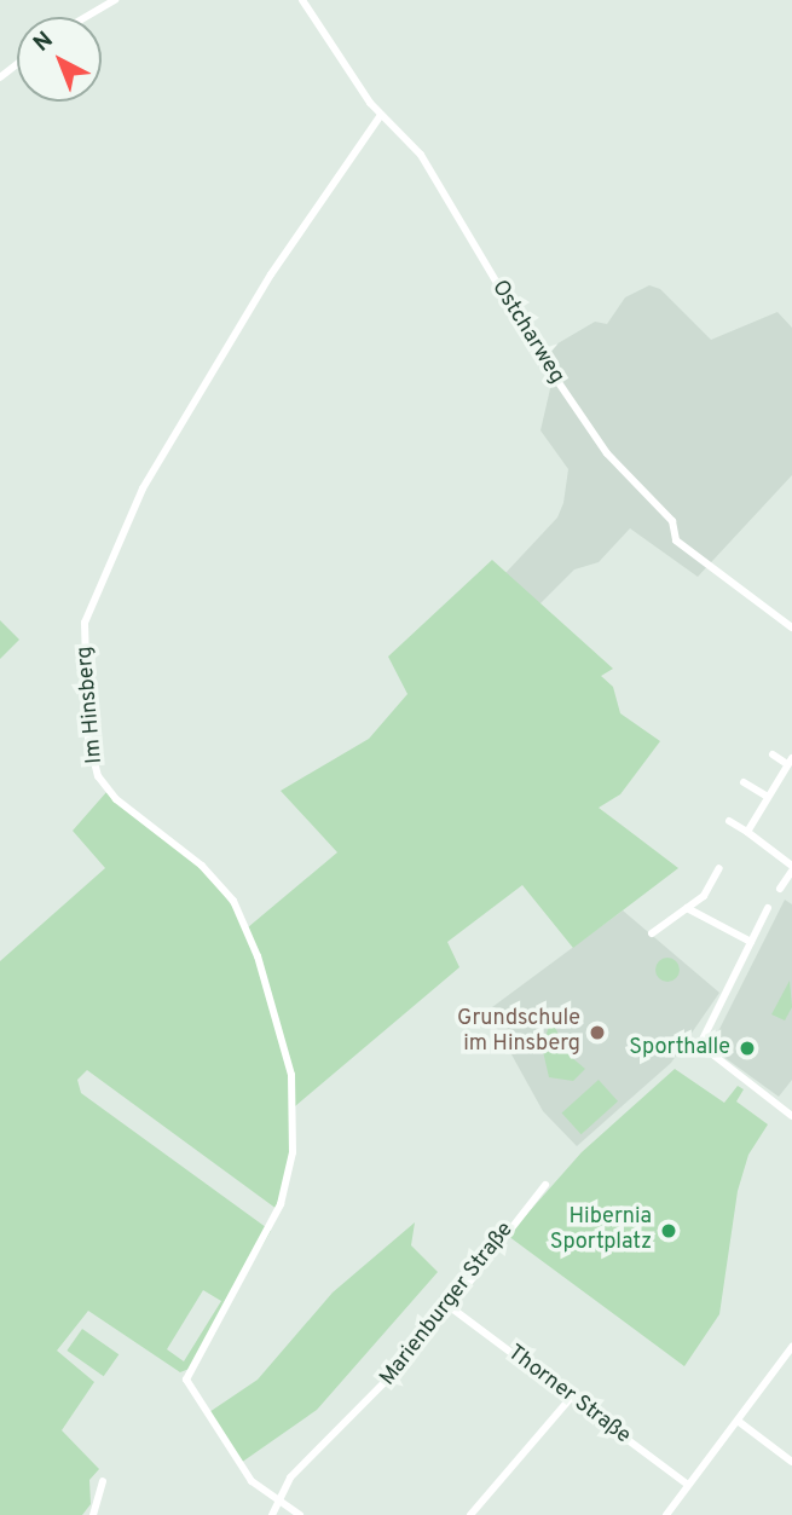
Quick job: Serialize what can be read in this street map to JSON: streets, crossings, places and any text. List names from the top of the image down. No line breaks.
{"streets":{"street":["Ostcharweg","Im Hinsberg","Marienburger Straße","Thorner Straße"]},"crossings":[["Ostcharweg","Im Hinsberg"],["Im Hinsberg","Marienburger Straße"],["Marienburger Straße","Thorner Straße"]],"places":["Grundschule im Hinsberg","Sporthalle","Hibernia Sportplatz"],"north":"top left"}
